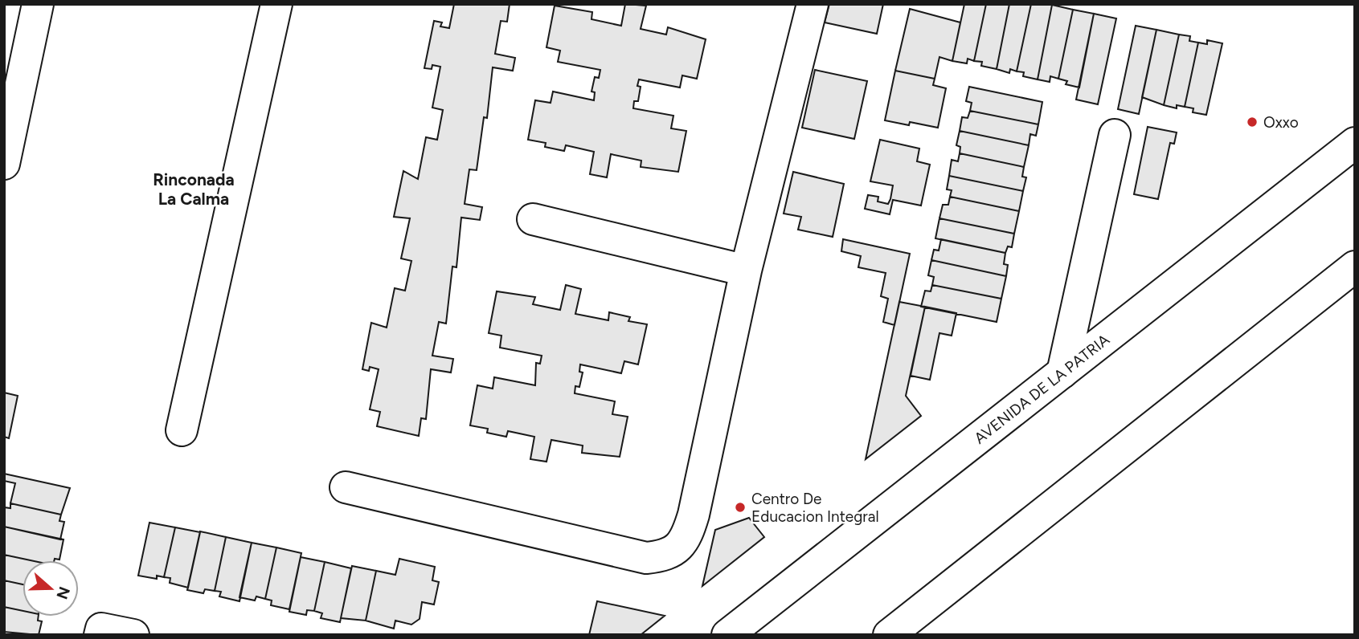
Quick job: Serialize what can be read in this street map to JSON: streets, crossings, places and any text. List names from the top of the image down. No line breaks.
{"streets":{"street":["AVENIDA DE LA PATRIA"]},"districts":["Rinconada La Calma"],"places":["Oxxo","Centro De Educacion Integral"],"north":"right"}
